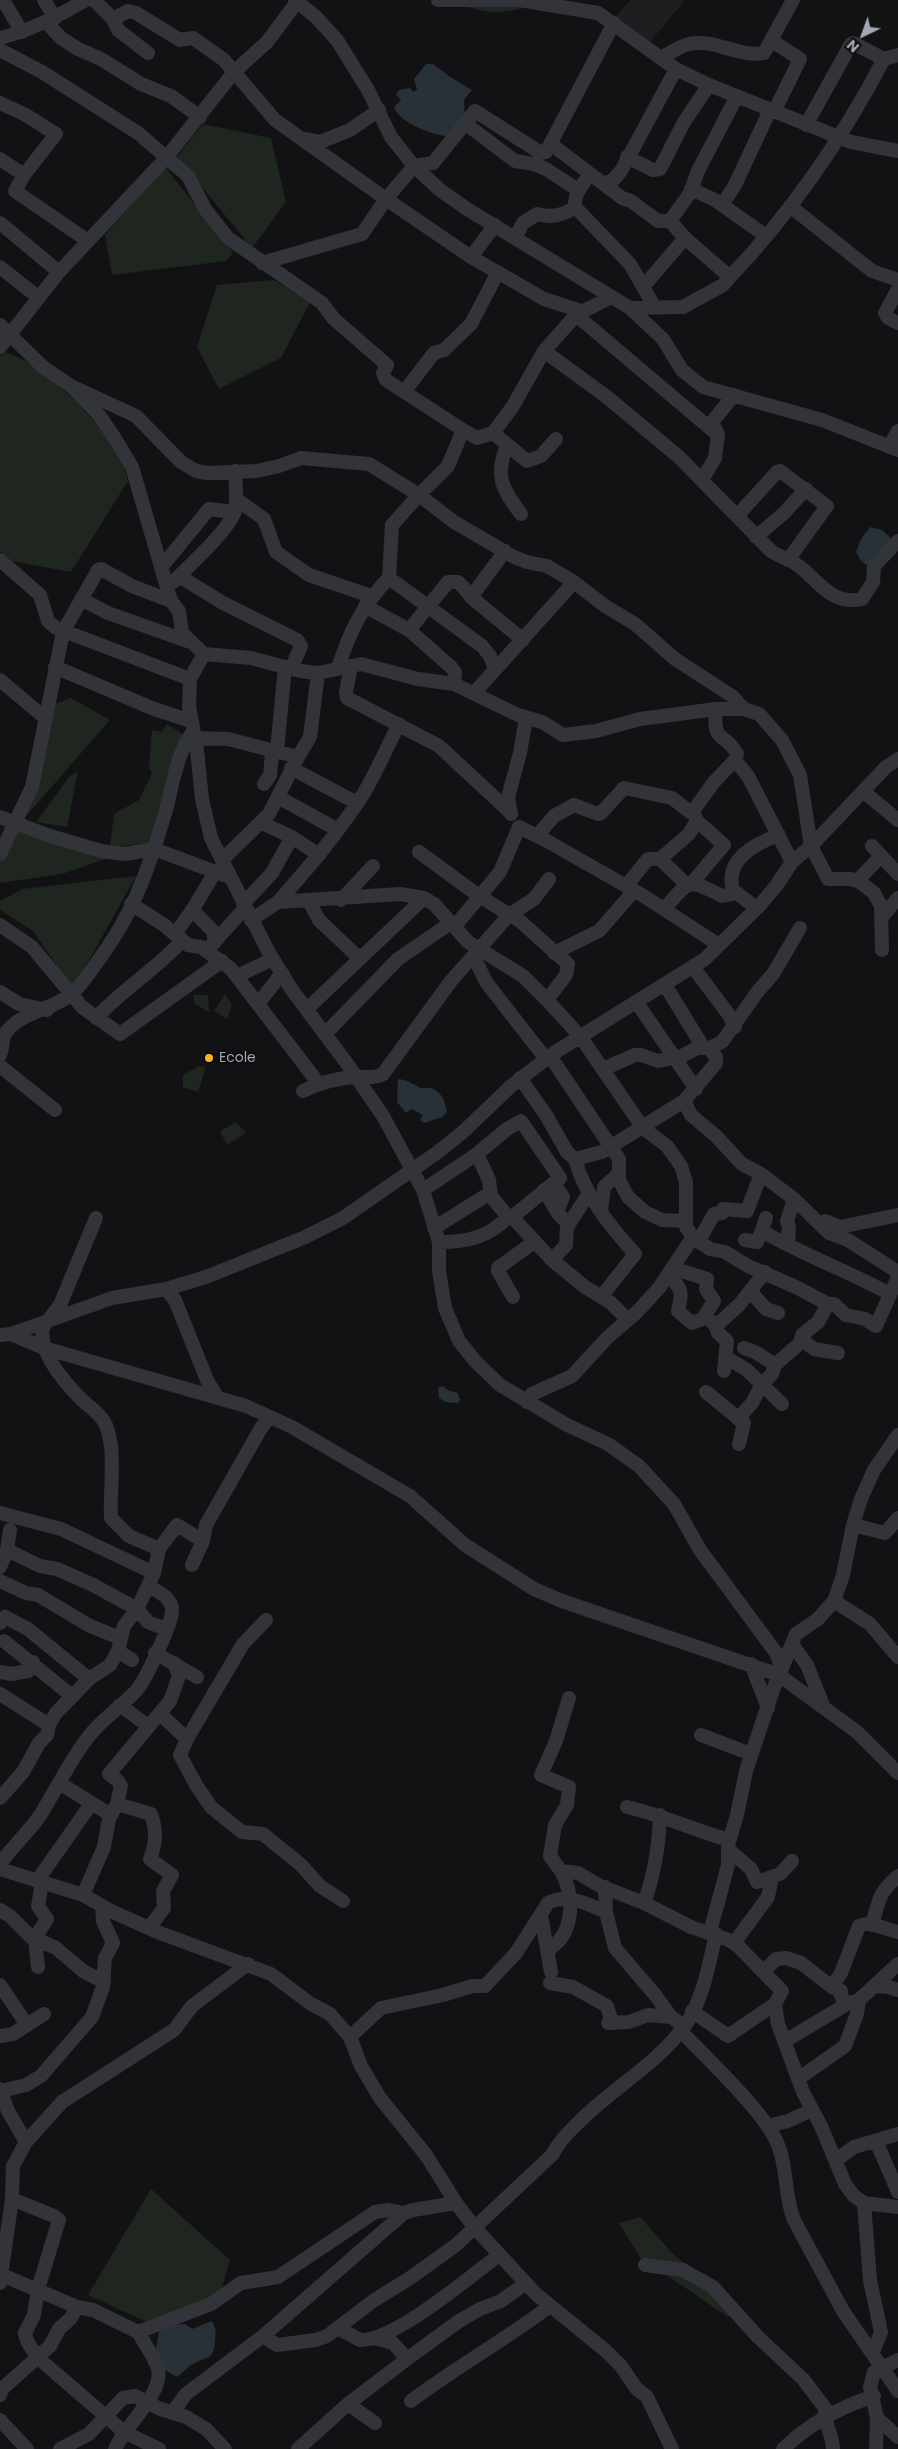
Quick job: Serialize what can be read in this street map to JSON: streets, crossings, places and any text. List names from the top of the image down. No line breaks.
{"places":["Ecole"],"north":"bottom left"}
